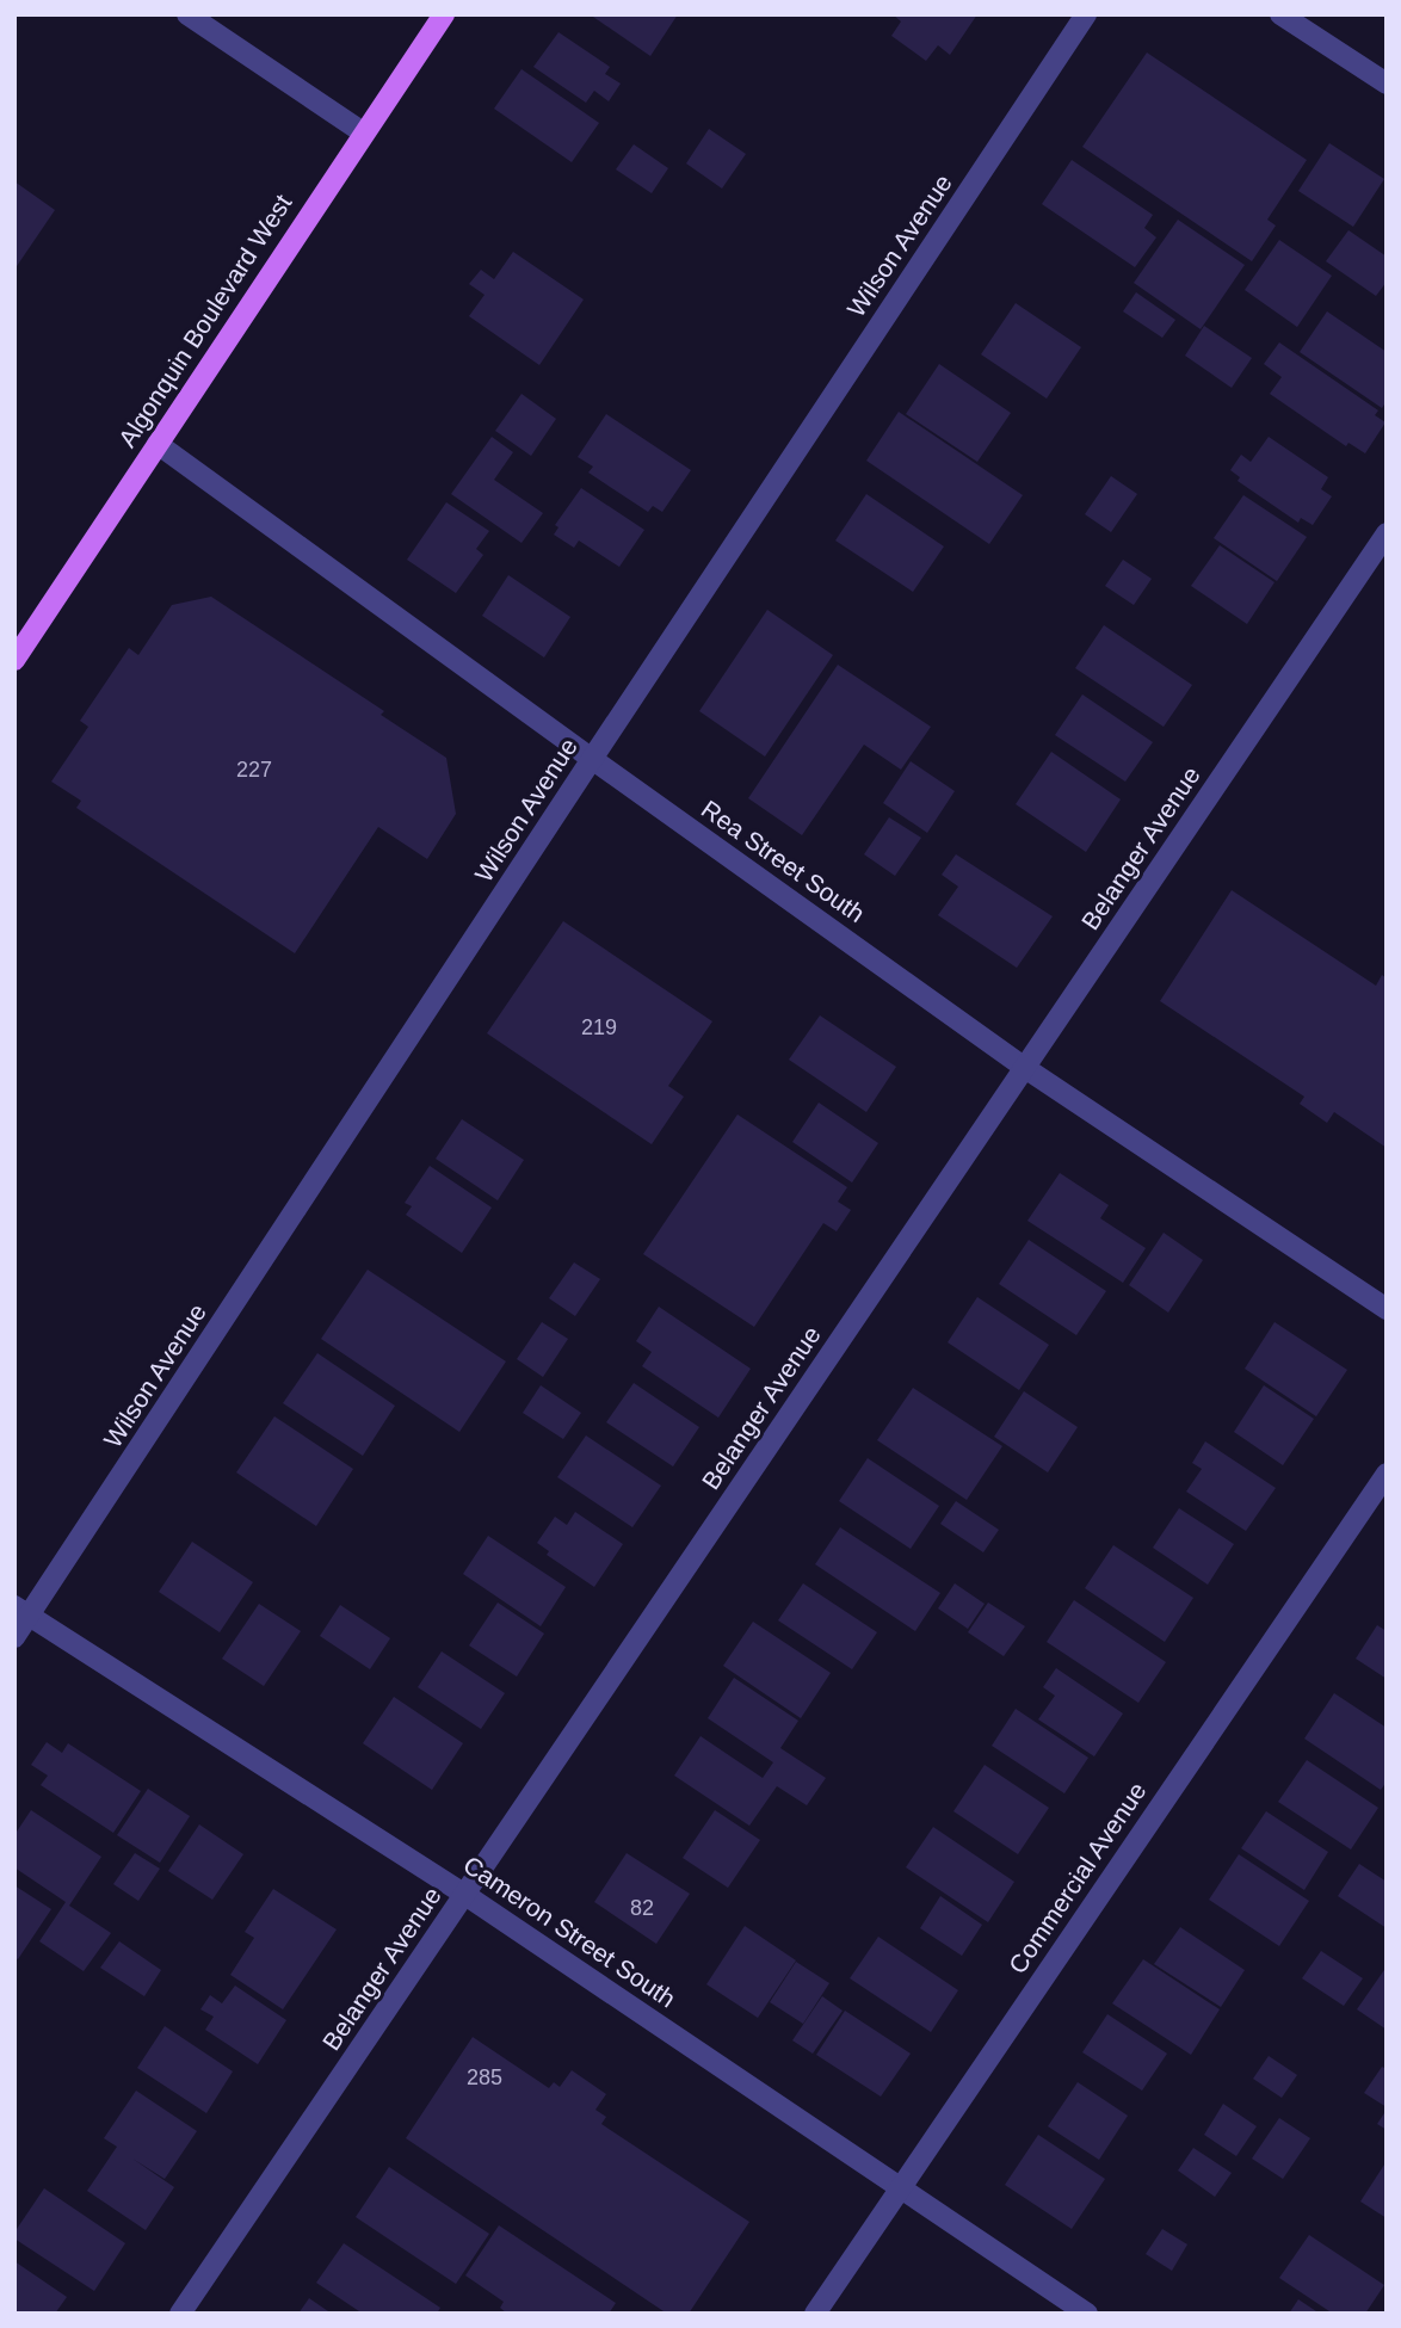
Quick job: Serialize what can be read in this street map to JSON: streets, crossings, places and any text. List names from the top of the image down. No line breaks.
{"streets":{"main road":["Algonquin Boulevard West"],"street":["Wilson Avenue","Belanger Avenue","Rea Street South","Commercial Avenue","Cameron Street South"]},"crossings":[["Wilson Avenue","Rea Street South"],["Wilson Avenue","Cameron Street South"],["Algonquin Boulevard West","Rea Street South"],["Belanger Avenue","Rea Street South"],["Belanger Avenue","Cameron Street South"],["Commercial Avenue","Cameron Street South"]],"house_numbers":["227","219","82","285"]}
